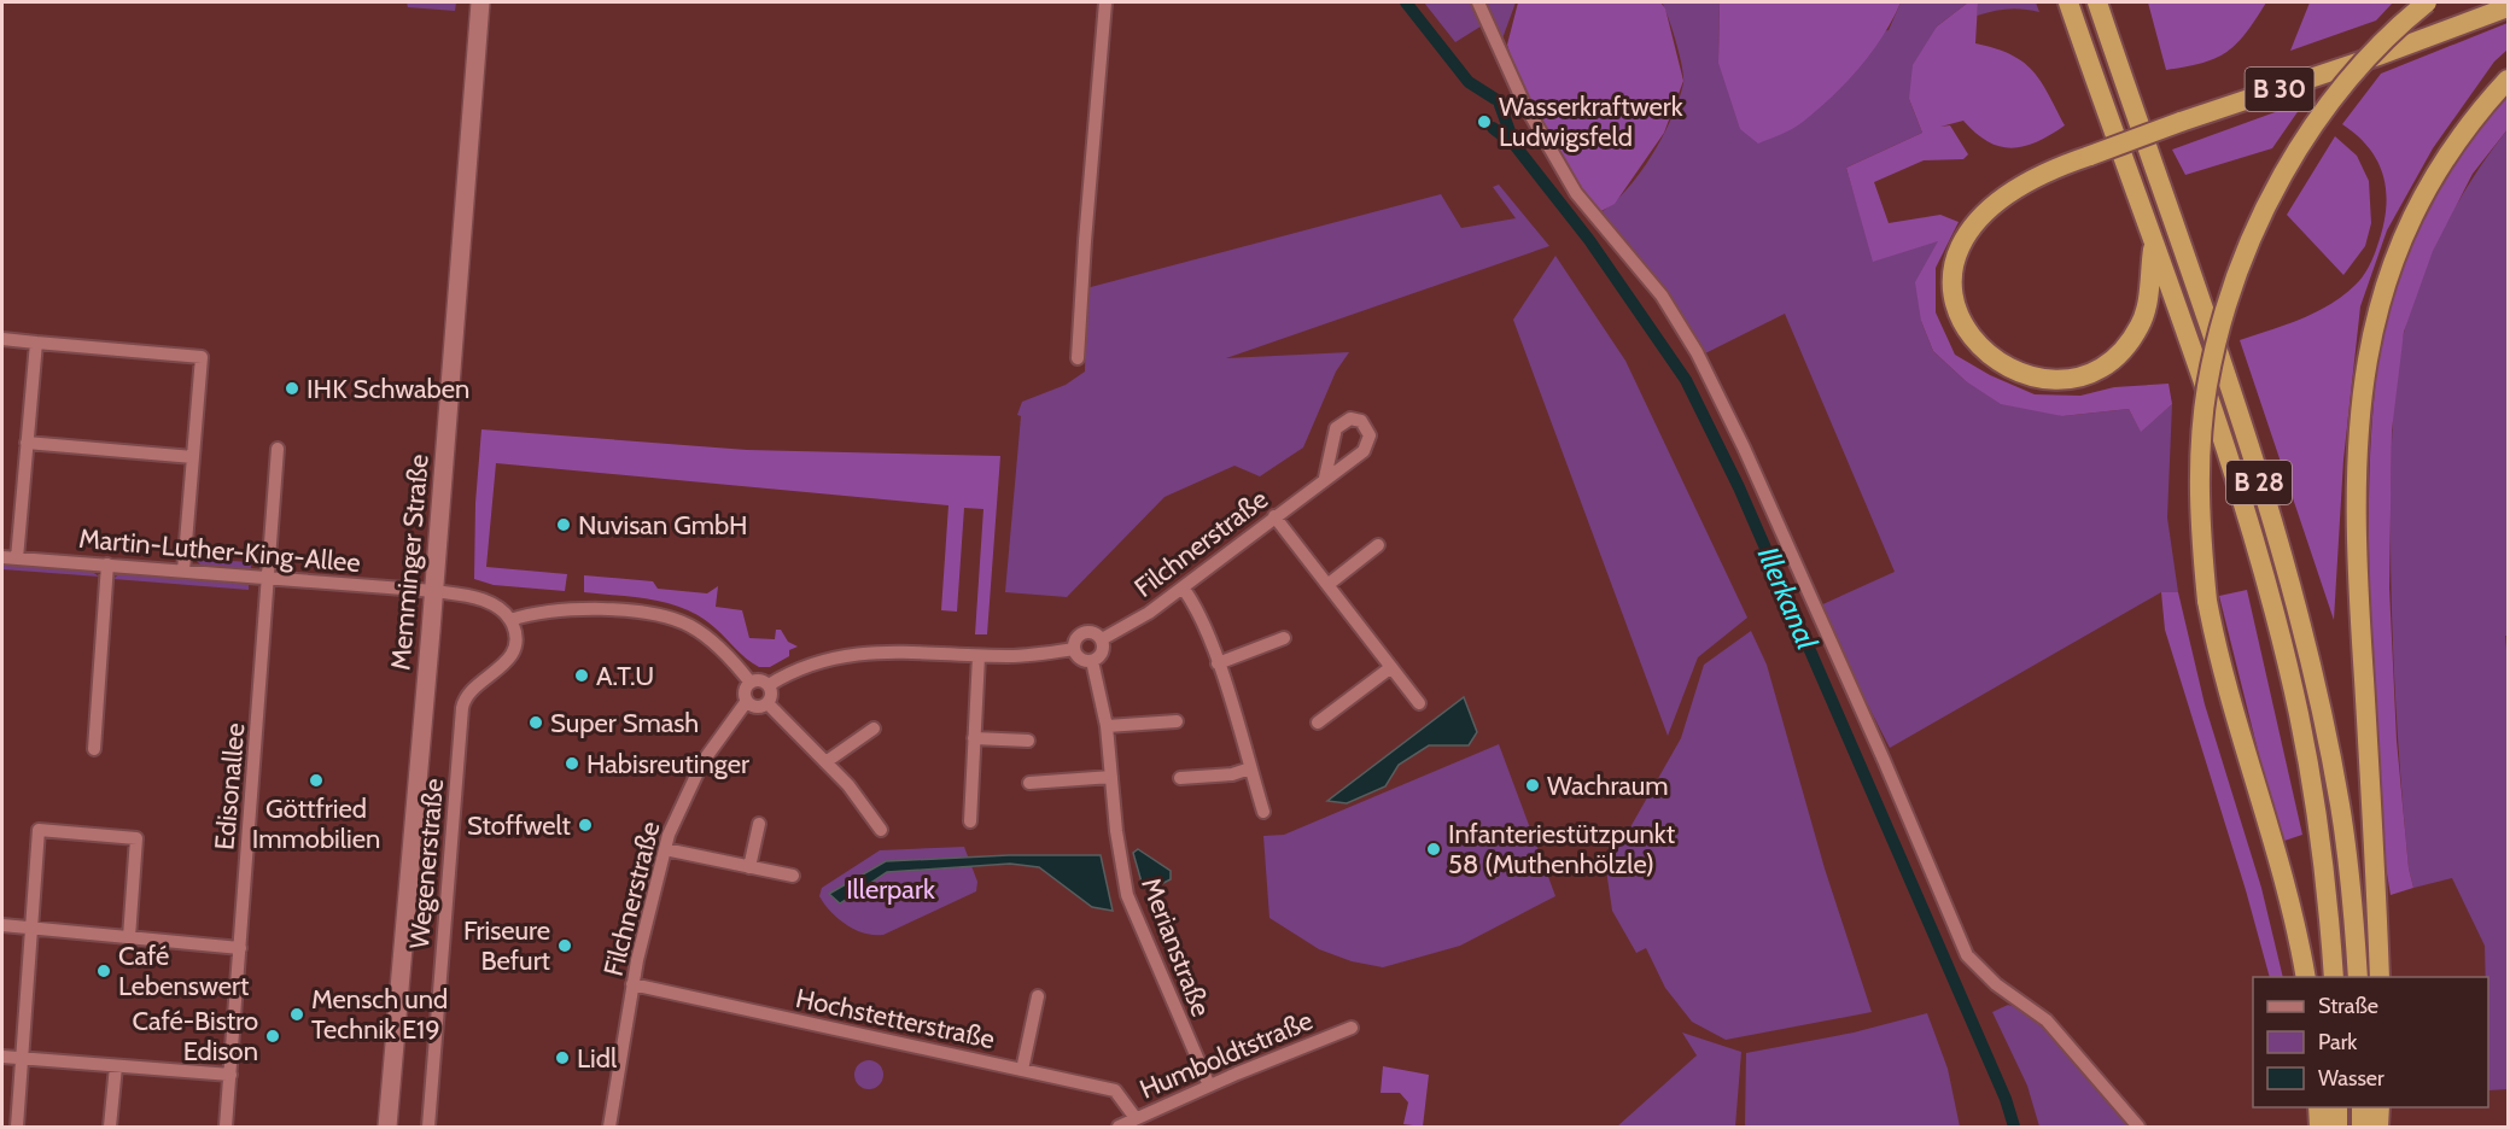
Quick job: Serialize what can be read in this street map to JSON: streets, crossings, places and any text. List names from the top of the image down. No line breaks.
{"streets":{"highway":["B 30","B 28"],"main road":["Memminger Straße"],"street":["Filchnerstraße","Martin-Luther-King-Allee","Edisonallee","Wegenerstraße","Merianstraße","Hochstetterstraße","Humboldtstraße"]},"crossings":[["B 30","B 28"],["Filchnerstraße","Merianstraße"],["Filchnerstraße","Hochstetterstraße"],["Martin-Luther-King-Allee","Memminger Straße"],["Martin-Luther-King-Allee","Edisonallee"],["Merianstraße","Humboldtstraße"],["Hochstetterstraße","Humboldtstraße"]],"water":["Illerkanal"],"parks":["Illerpark"],"places":["Wasserkraftwerk Ludwigsfeld","IHK Schwaben","Nuvisan GmbH","A.T.U","Super Smash","Habisreutinger","Göttfried Immobilien","Wachraum","Stoffwelt","Infanteriestützpunkt 58 (Muthenhölzle)","Friseure Befurt","Café Lebenswert","Mensch und Technik E19","Café-Bistro Edison","Lidl"],"legend":["Straße","Park","Wasser"]}
